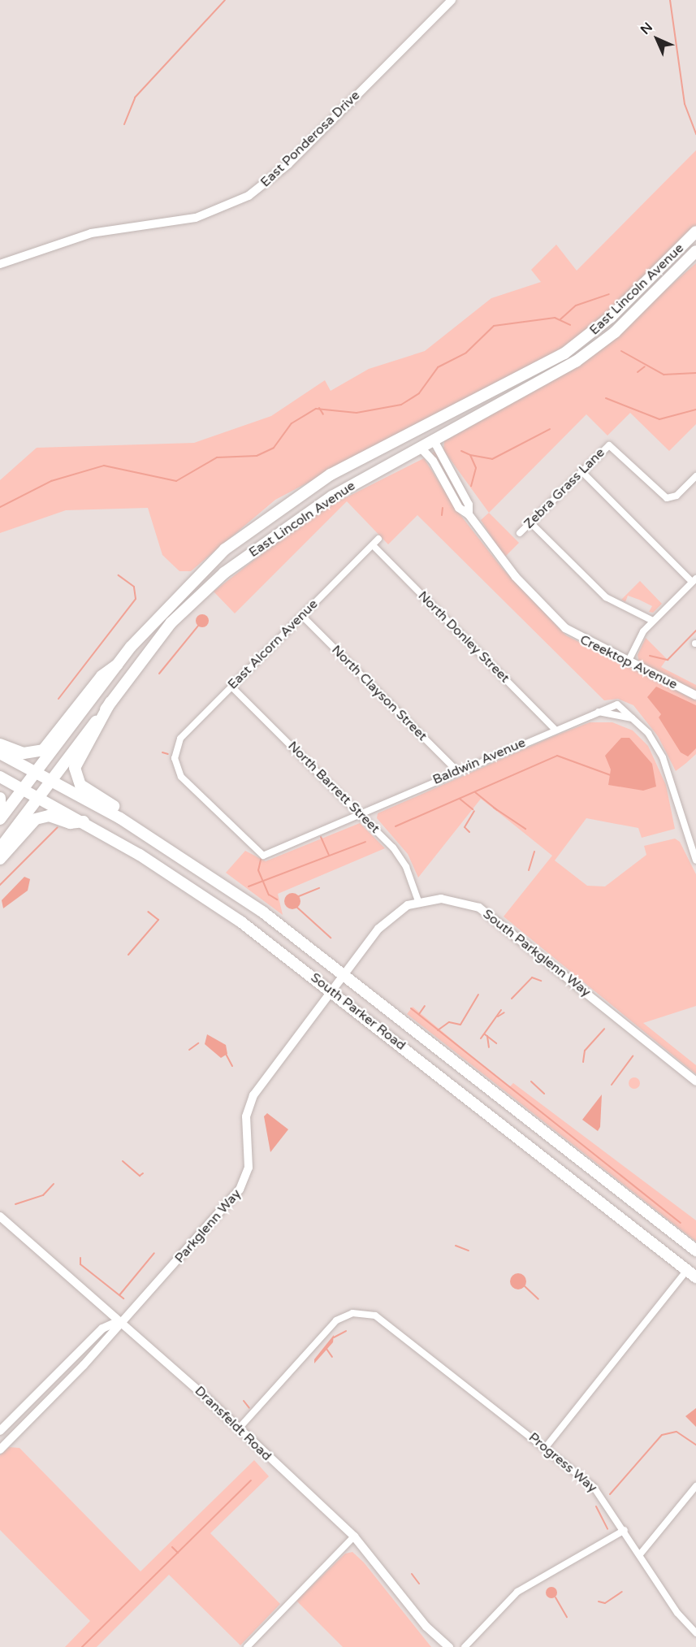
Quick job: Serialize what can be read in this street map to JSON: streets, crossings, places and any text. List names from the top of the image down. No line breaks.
{"streets":{"main road":["East Lincoln Avenue","South Parker Road"],"street":["East Ponderosa Drive","Zebra Grass Lane","North Donley Street","East Alcorn Avenue","Creektop Avenue","North Clayson Street","Baldwin Avenue","North Barrett Street","South Parkglenn Way","Parkglenn Way","Dransfeldt Road","Progress Way"]},"crossings":[["East Lincoln Avenue","Creektop Avenue"],["East Lincoln Avenue","South Parker Road"],["North Donley Street","East Alcorn Avenue"],["North Donley Street","Baldwin Avenue"],["East Alcorn Avenue","North Clayson Street"],["East Alcorn Avenue","Baldwin Avenue"],["East Alcorn Avenue","North Barrett Street"],["North Clayson Street","Baldwin Avenue"],["Baldwin Avenue","North Barrett Street"],["North Barrett Street","South Parkglenn Way"],["South Parkglenn Way","South Parker Road"],["South Parkglenn Way","Parkglenn Way"],["South Parker Road","Parkglenn Way"],["Parkglenn Way","Dransfeldt Road"],["Dransfeldt Road","Progress Way"]],"north":"top left"}
